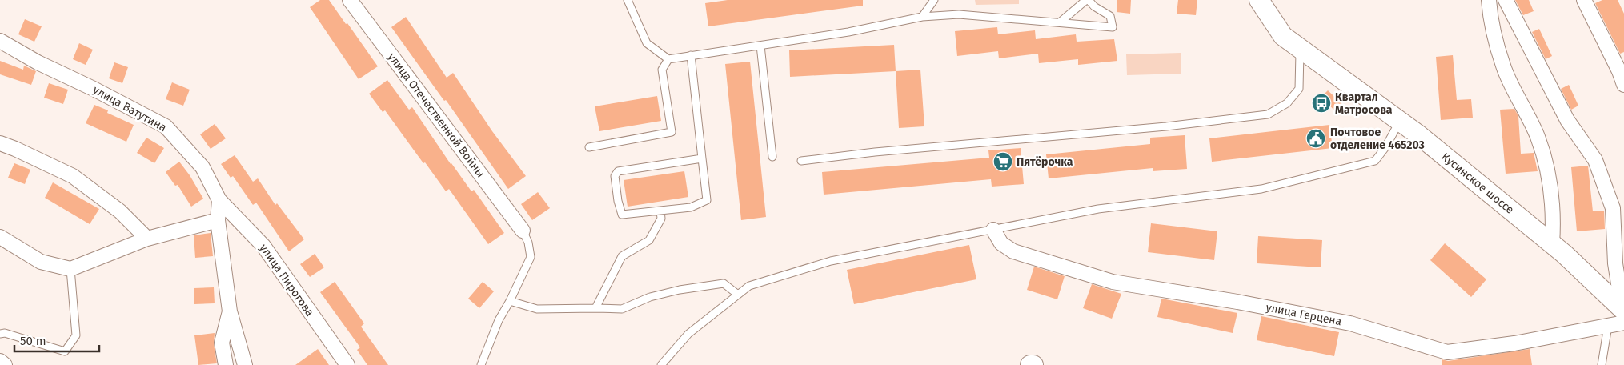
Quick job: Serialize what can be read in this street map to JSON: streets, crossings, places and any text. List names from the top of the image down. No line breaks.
{"streets":{"main road":["Кусинское шоссе"],"street":["улица Ватутина","улица Отечественной Войны","улица Пирогова","улица Герцена"]},"crossings":[["улица Ватутина","улица Пирогова"],["Кусинское шоссе","улица Герцена"]],"places":{"bus stop":["Квартал Матросова"],"public building":["Почтовое отделение 465203"],"supermarket":["Пятёрочка"]},"scale_bar":"50 m"}
